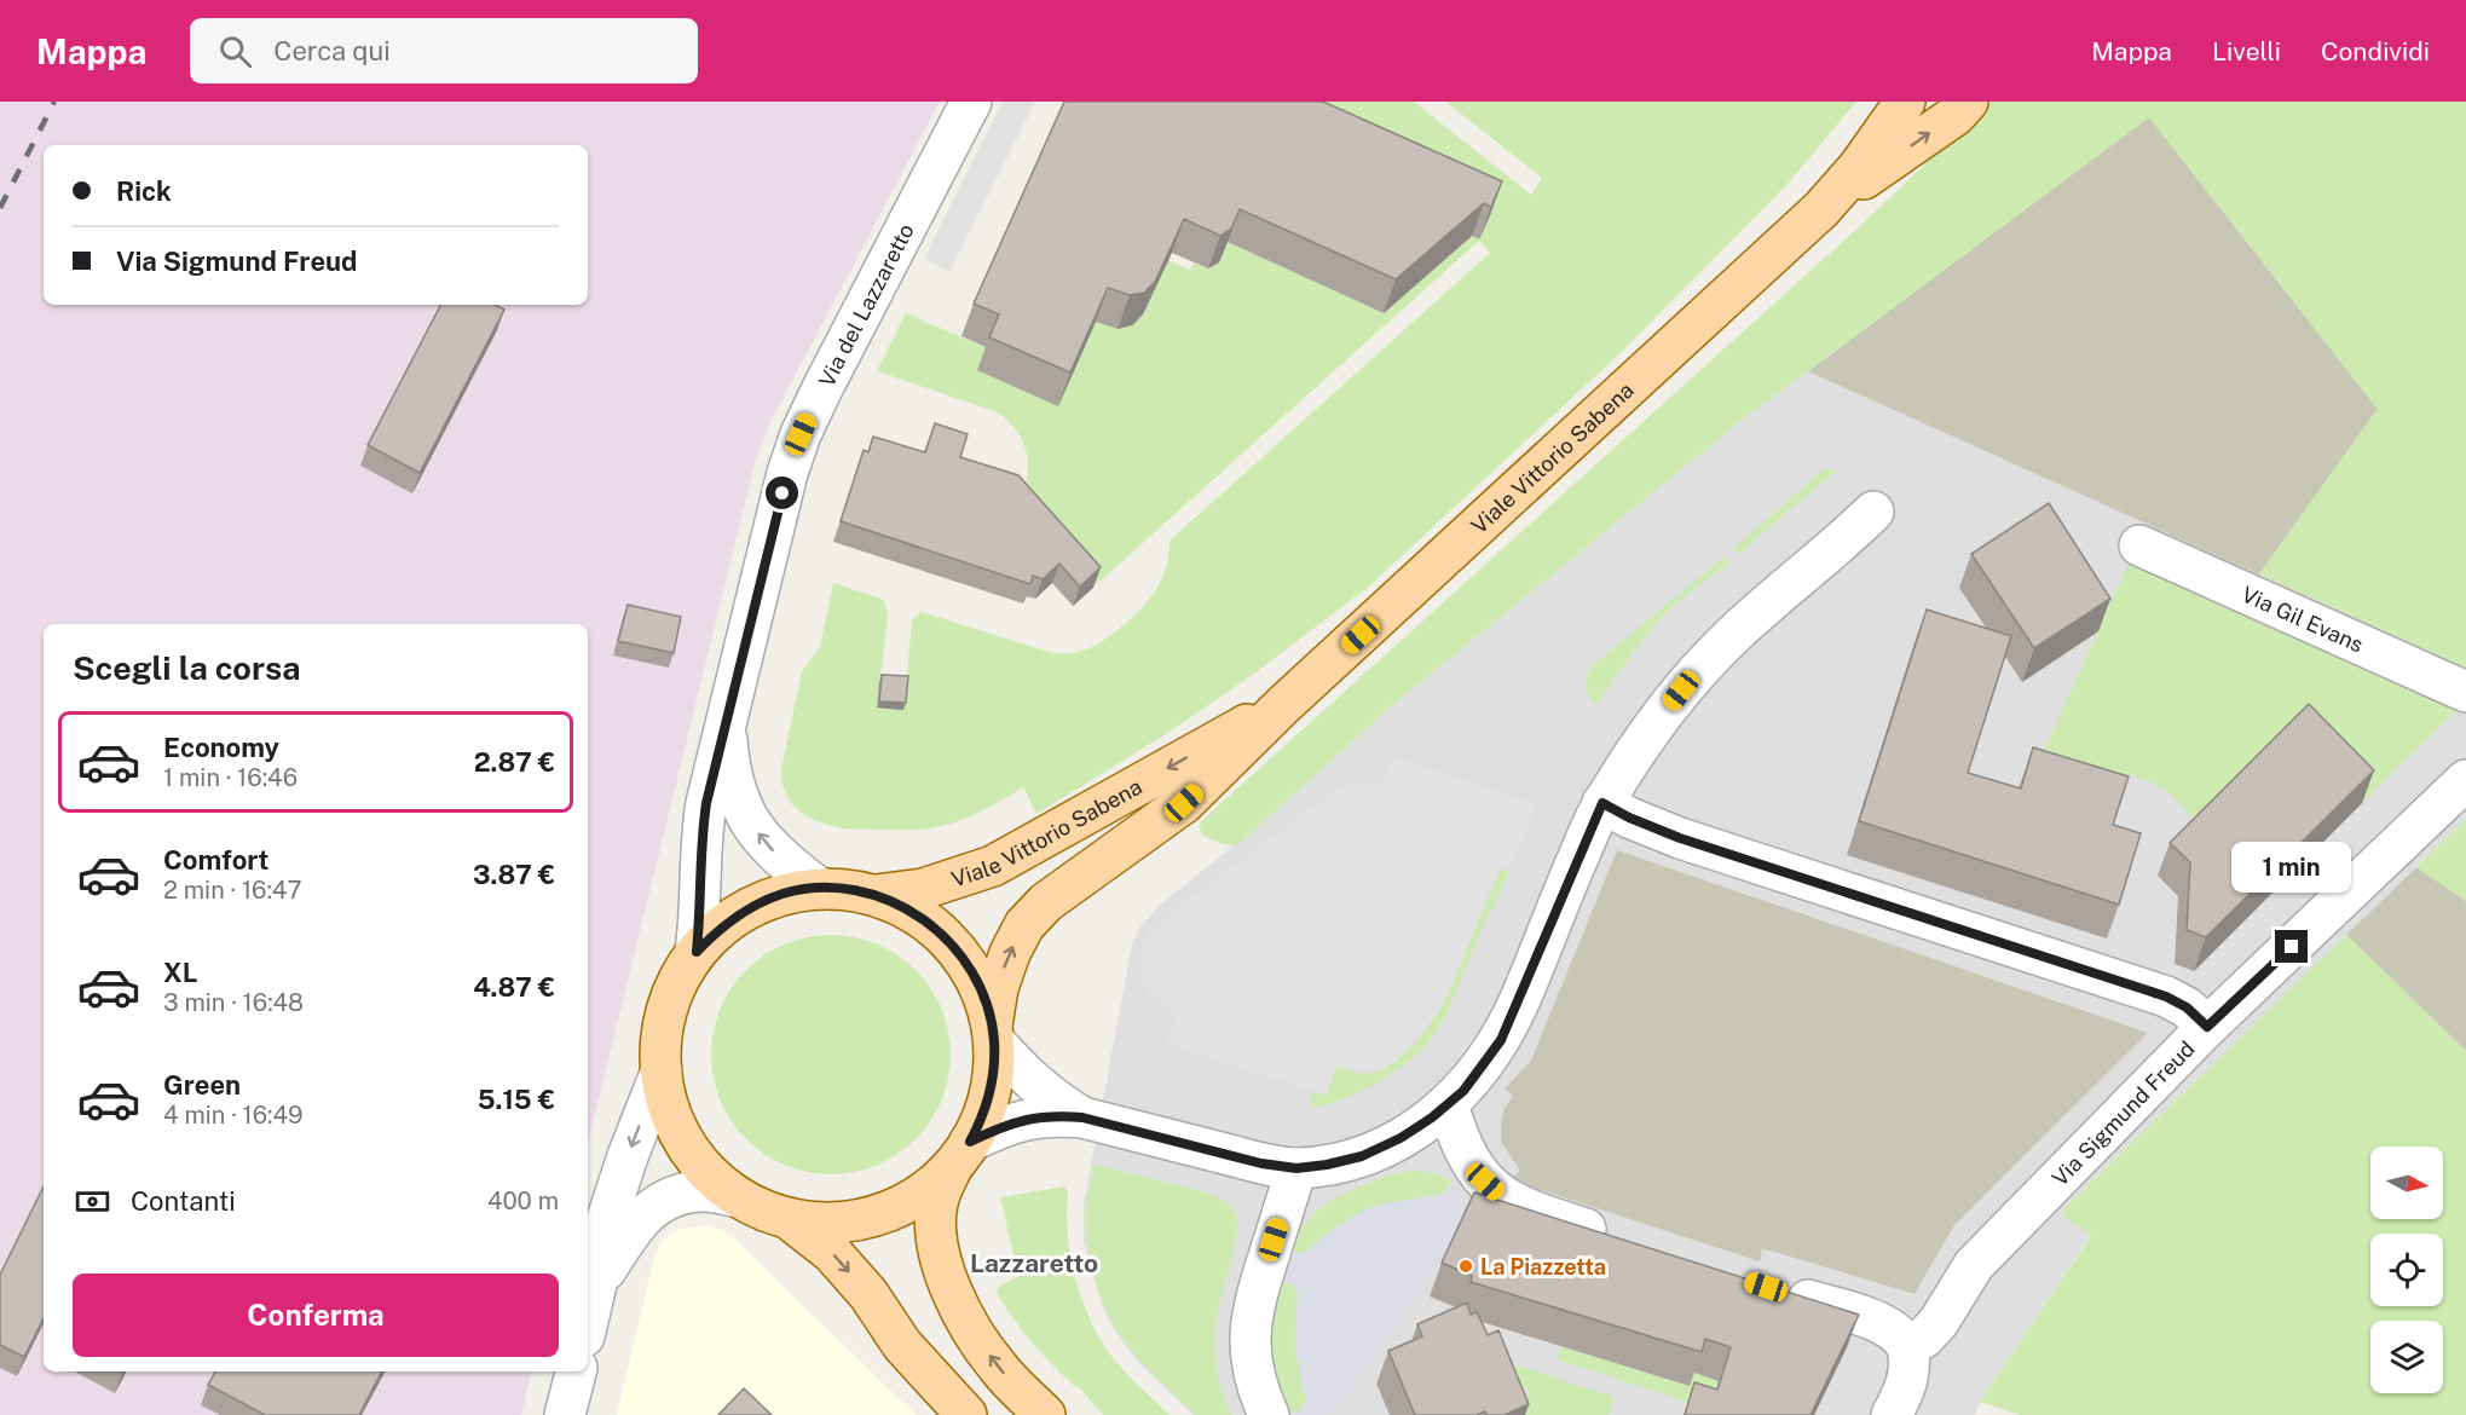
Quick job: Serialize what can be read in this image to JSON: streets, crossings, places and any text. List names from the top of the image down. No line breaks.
{"streets":{"main road":["Viale Vittorio Sabena"],"street":["Via del Lazzaretto","Via Gil Evans","Via Sigmund Freud"]},"districts":["Lazzaretto"],"places":["La Piazzetta"],"north":"right","page":{"header":"Mappa","search":"Cerca qui","nav":["Mappa","Livelli","Condividi"],"banner":["Rick","Via Sigmund Freud"],"heading":"Scegli la corsa","list":[{"name":"Economy","note":"1 min · 16:46","value":"2.87 €"},{"name":"Comfort","note":"2 min · 16:47","value":"3.87 €"},{"name":"XL","note":"3 min · 16:48","value":"4.87 €"},{"name":"Green","note":"4 min · 16:49","value":"5.15 €"}],"bubble":"1 min","pay":["Contanti","400 m"],"buttons":"Conferma"}}
